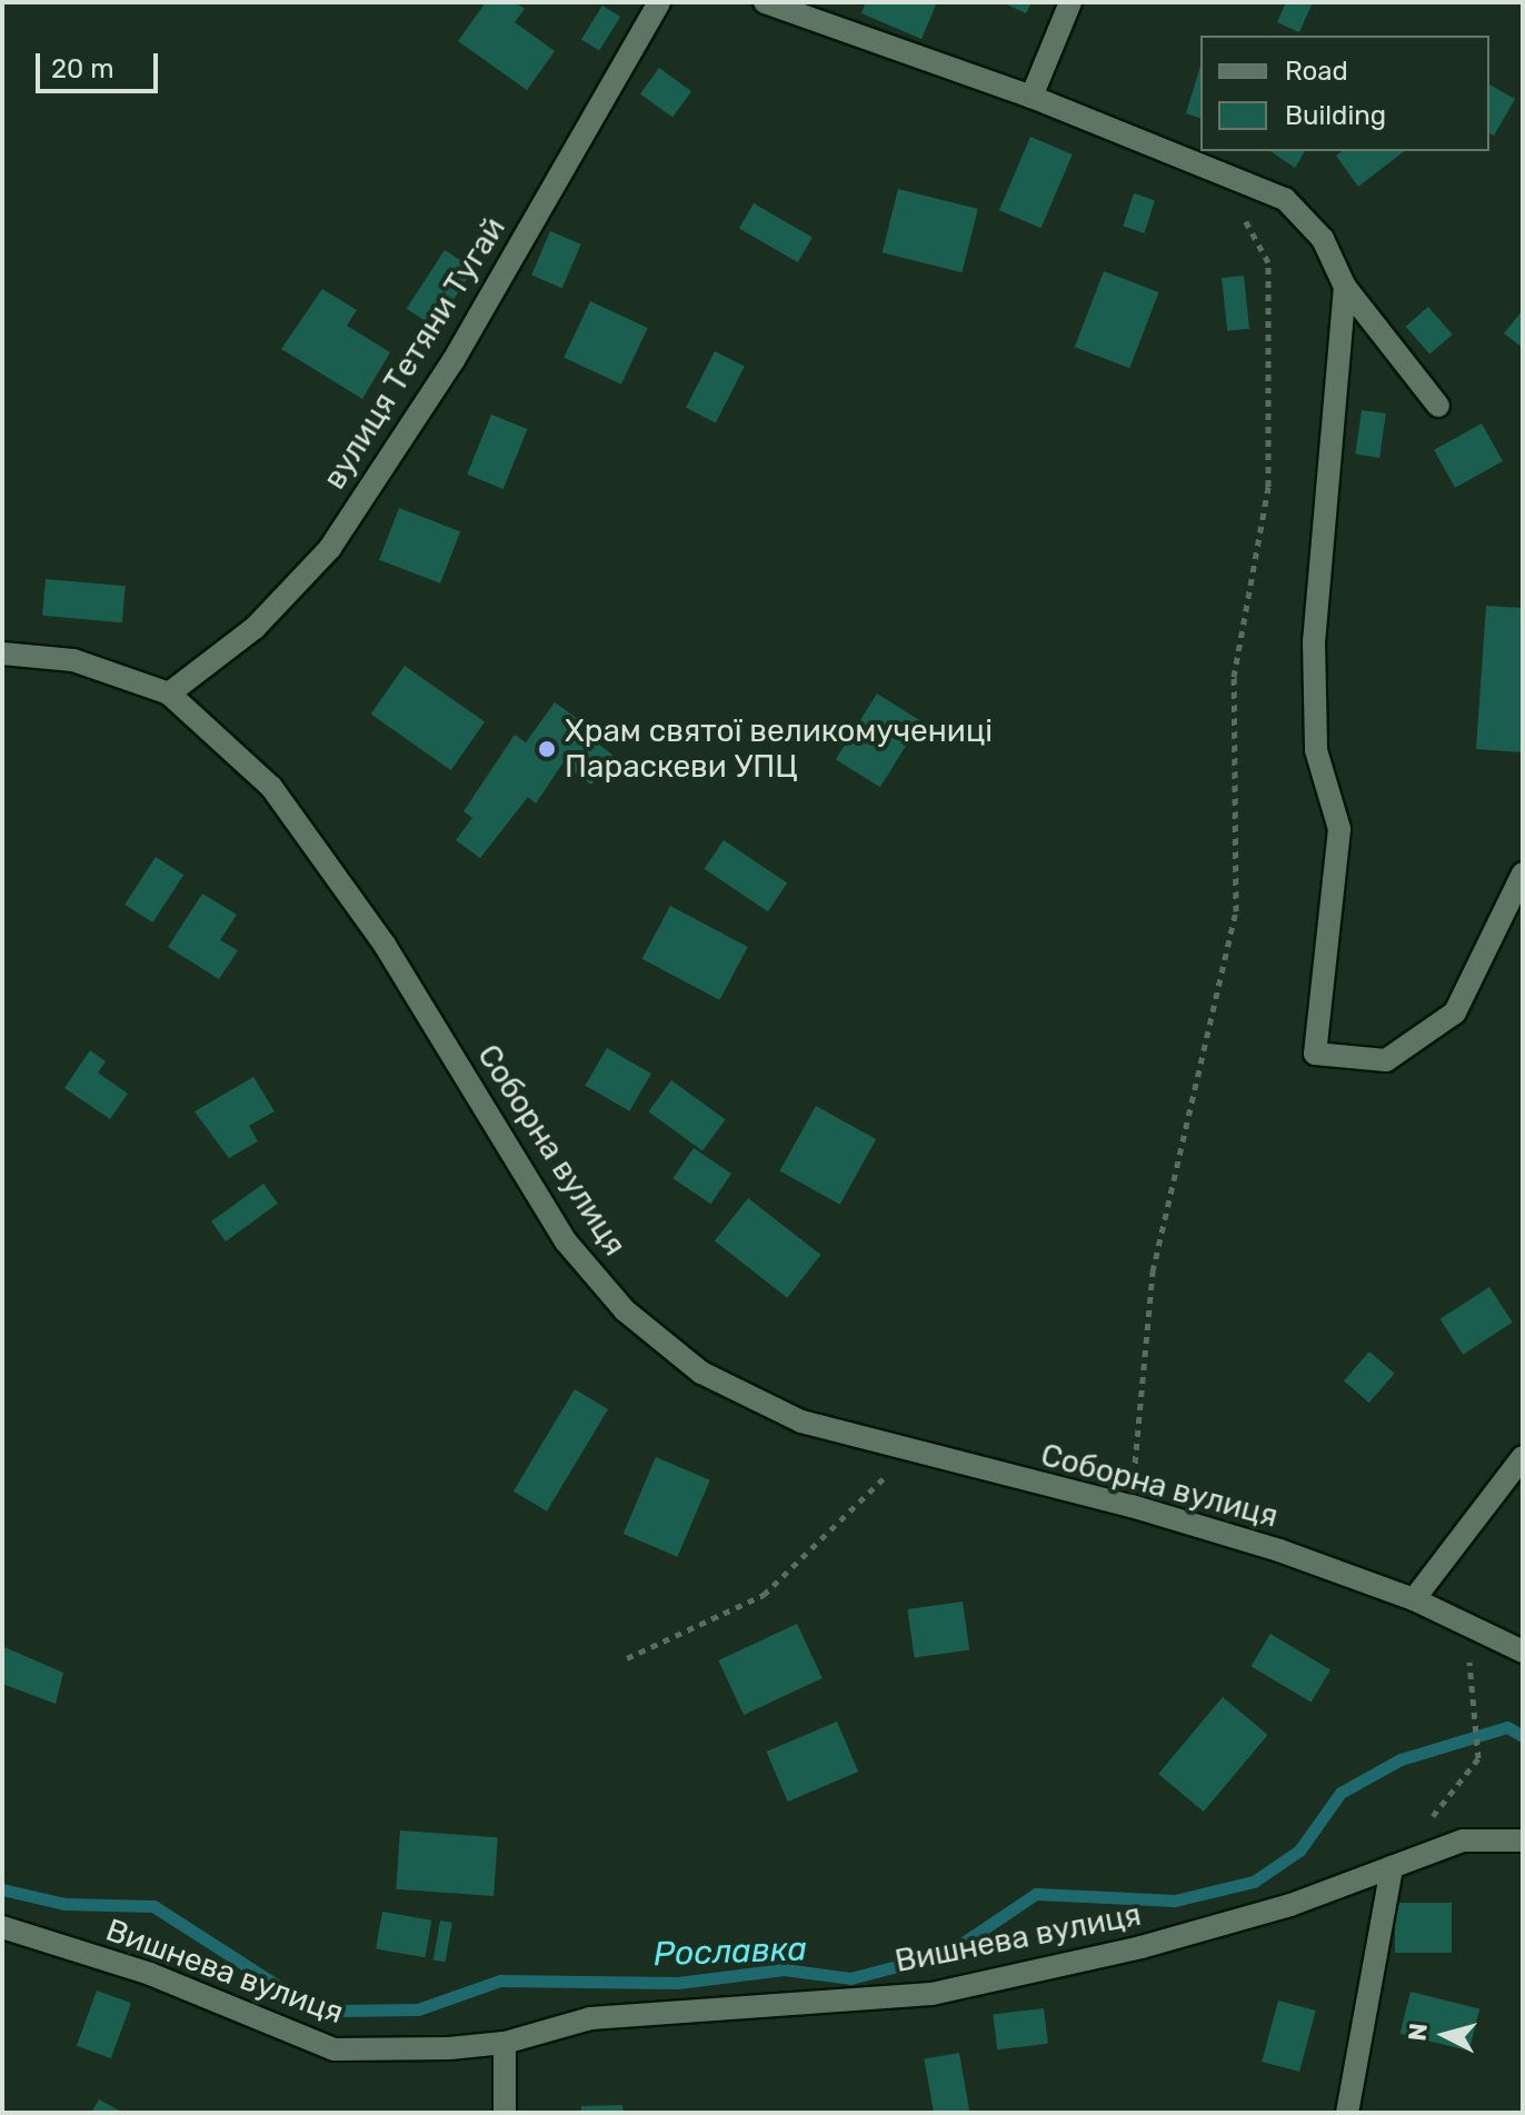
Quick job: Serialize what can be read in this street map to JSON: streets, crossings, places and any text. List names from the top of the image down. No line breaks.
{"streets":{"street":["вулиця Тетяни Тугай","Соборна вулиця","Вишнева вулиця"]},"crossings":[["вулиця Тетяни Тугай","Соборна вулиця"]],"water":["Рославка"],"places":["Храм святої великомучениці Параскеви УПЦ"],"legend":["Road","Building"],"scale_bar":"20 m","north":"left"}
